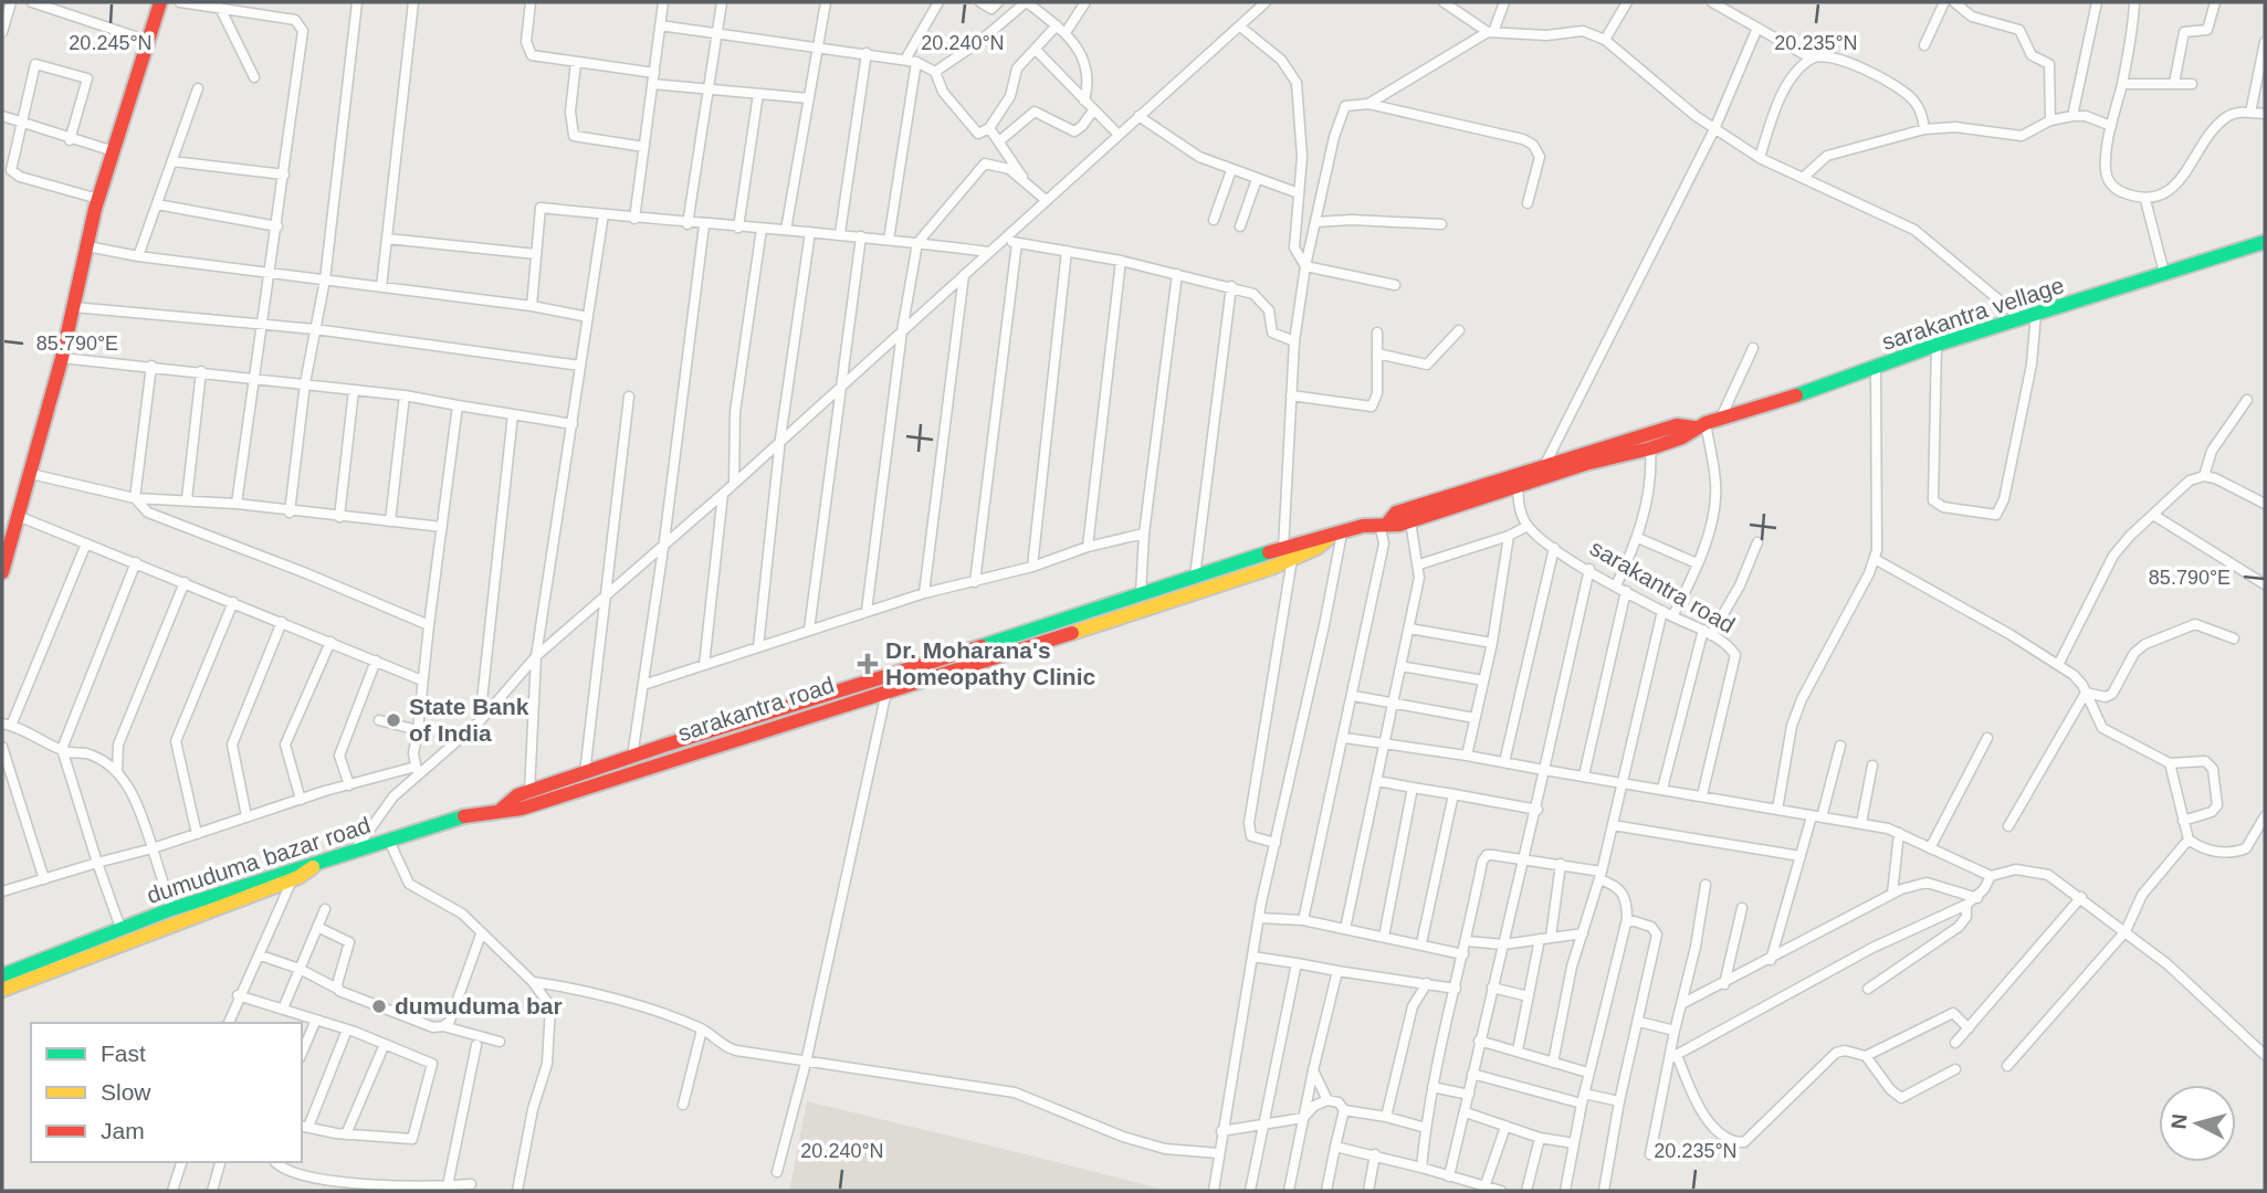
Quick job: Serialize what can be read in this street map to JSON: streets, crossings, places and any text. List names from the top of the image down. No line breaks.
{"streets":{"street":["sarakantra vellage","sarakantra road","dumuduma bazar road"]},"crossings":[["sarakantra vellage","sarakantra road"],["sarakantra road","dumuduma bazar road"]],"places":{"health":["Dr. Moharana's Homeopathy Clinic"],"other":["State Bank of India","dumuduma bar"]},"legend":["Fast","Slow","Jam"],"north":"left","coordinates":["20.245°N","20.240°N","20.235°N","85.790°E"]}
